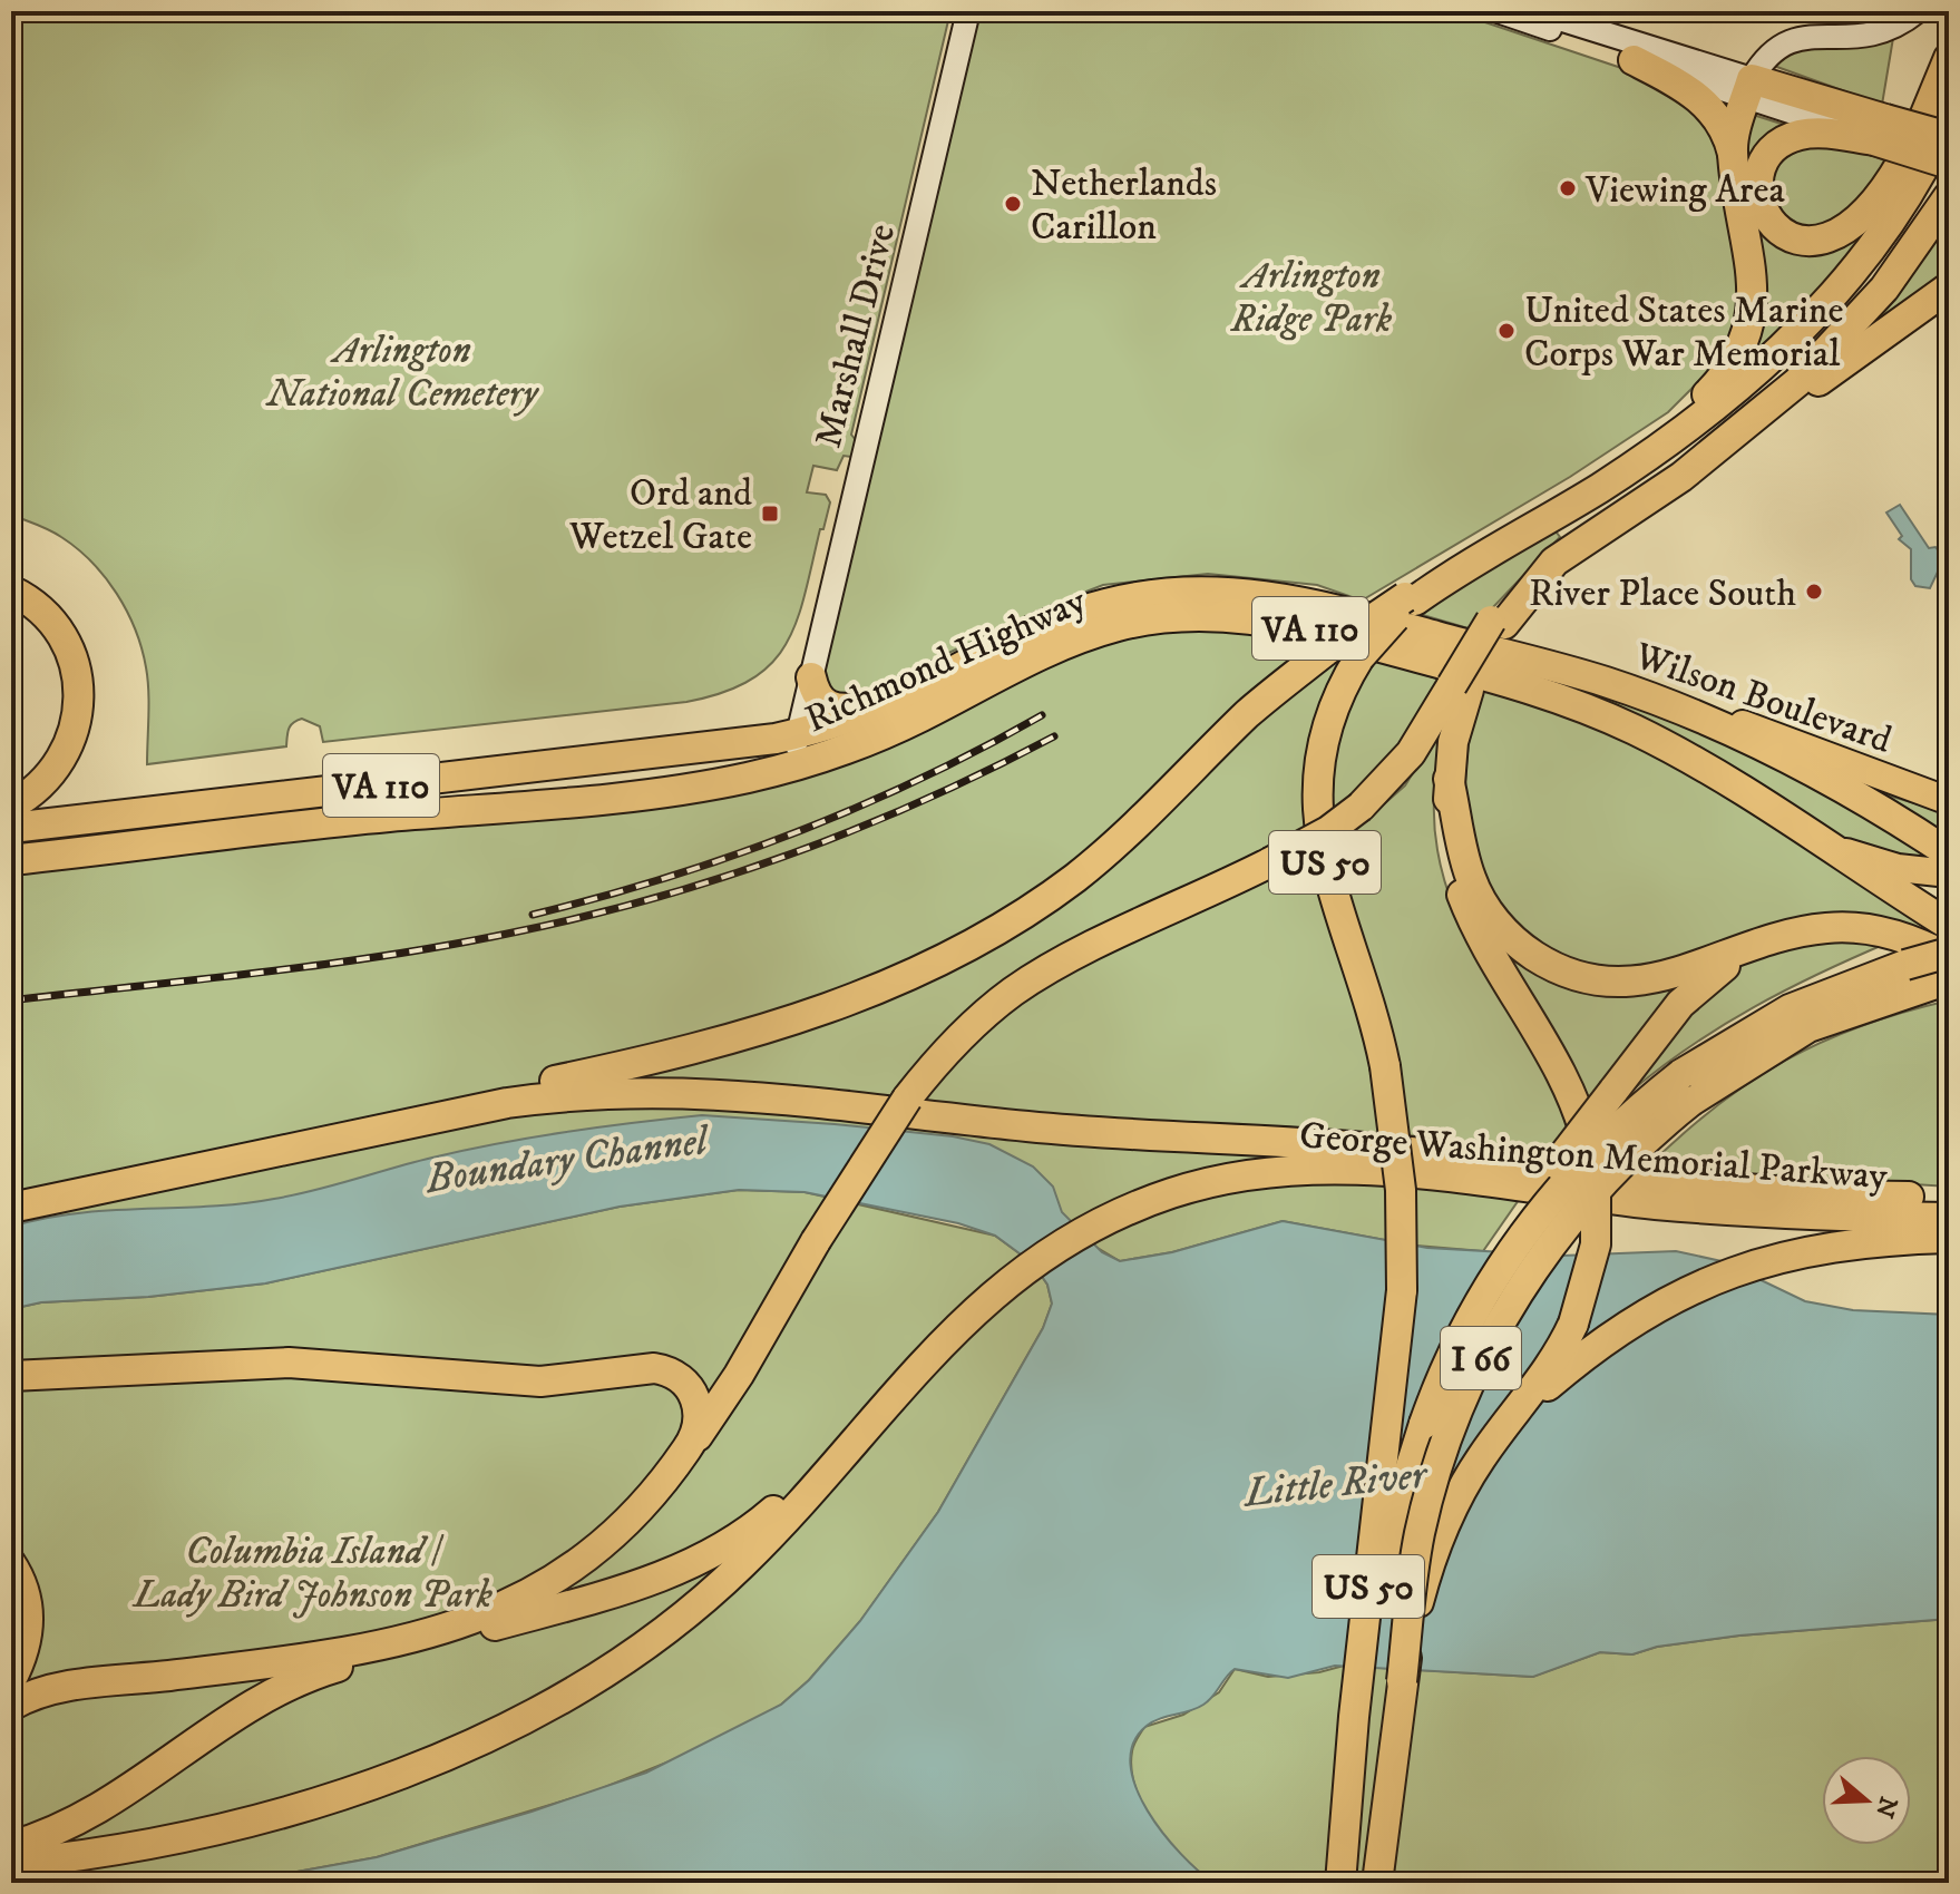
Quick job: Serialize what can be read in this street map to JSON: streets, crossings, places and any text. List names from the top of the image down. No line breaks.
{"streets":{"highway":["VA 110","Richmond Highway","US 50","George Washington Memorial Parkway","I 66"],"main road":["Wilson Boulevard"],"street":["Marshall Drive"]},"crossings":[["Marshall Drive","Richmond Highway"],["VA 110","Richmond Highway"],["Richmond Highway","Wilson Boulevard"],["US 50","I 66"]],"water":["Boundary Channel","Little River"],"parks":["Arlington Ridge Park","Arlington National Cemetery","Columbia Island / Lady Bird Johnson Park"],"places":{"other":["Viewing Area","Netherlands Carillon","United States Marine Corps War Memorial","River Place South"],"transit":["Ord and Wetzel Gate"]},"north":"right"}
